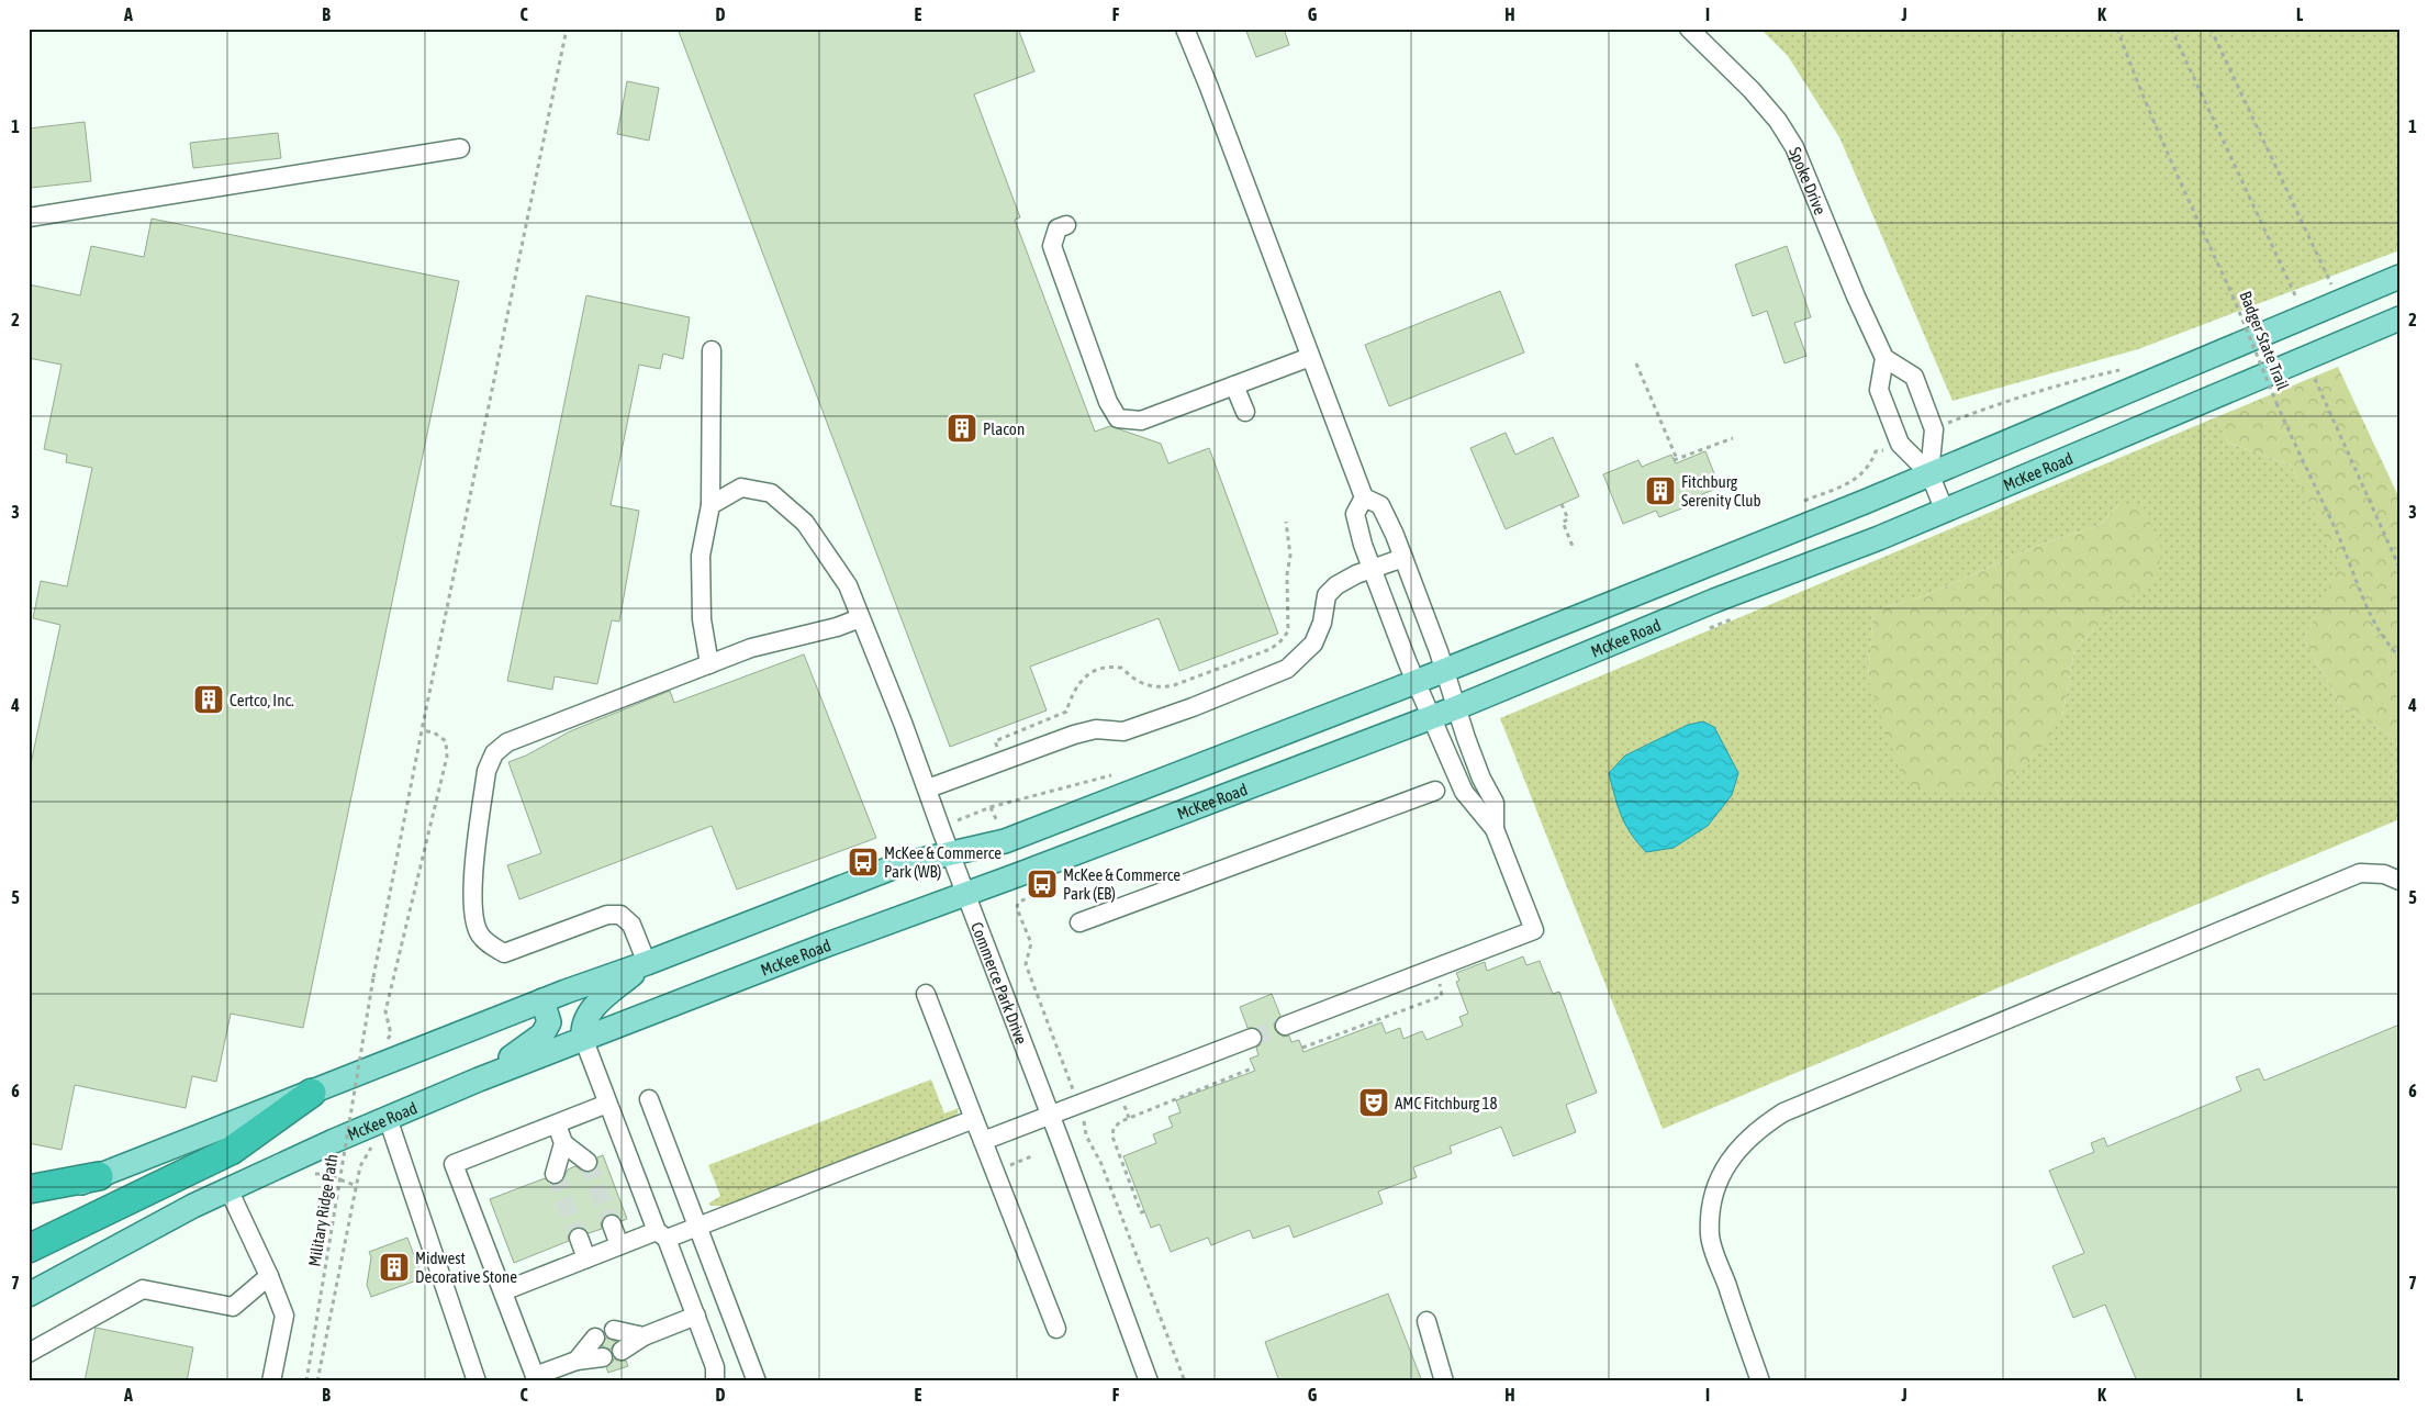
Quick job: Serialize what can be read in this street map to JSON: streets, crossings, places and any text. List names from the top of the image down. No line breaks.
{"streets":{"main road":["McKee Road"],"street":["Spoke Drive","Commerce Park Drive"],"path":["Badger State Trail","Military Ridge Path"]},"crossings":[["McKee Road","Commerce Park Drive"]],"places":{"building":["Placon","Fitchburg Serenity Club","Certco, Inc.","Midwest Decorative Stone"],"bus stop":["McKee & Commerce Park (WB)","McKee & Commerce Park (EB)"],"theatre":["AMC Fitchburg 18"]},"grid":{"columns":["A","B","C","D","E","F","G","H","I","J","K","L"],"rows":["1","2","3","4","5","6","7"]}}
